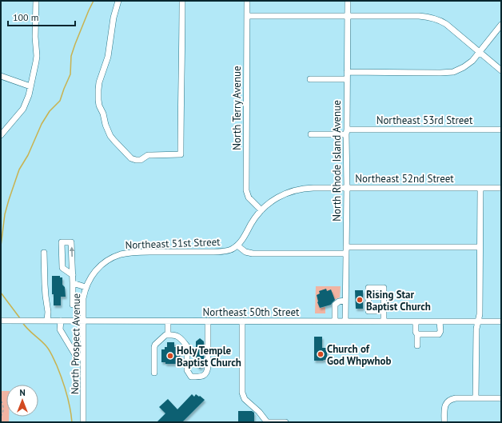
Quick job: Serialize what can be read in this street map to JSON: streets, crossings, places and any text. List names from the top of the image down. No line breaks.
{"streets":{"street":["North Terry Avenue","Northeast 53rd Street","North Rhode Island Avenue","Northeast 52nd Street","Northeast 51st Street","Northeast 50th Street","North Prospect Avenue"]},"crossings":[["North Terry Avenue","Northeast 52nd Street"],["Northeast 53rd Street","North Rhode Island Avenue"],["North Rhode Island Avenue","Northeast 52nd Street"],["North Rhode Island Avenue","Northeast 50th Street"],["Northeast 52nd Street","Northeast 51st Street"],["Northeast 51st Street","North Prospect Avenue"],["Northeast 50th Street","North Prospect Avenue"]],"places":["Rising Star Baptist Church","Church of God Whpwhob","Holy Temple Baptist Church"],"scale_bar":"100 m","north":"top"}
